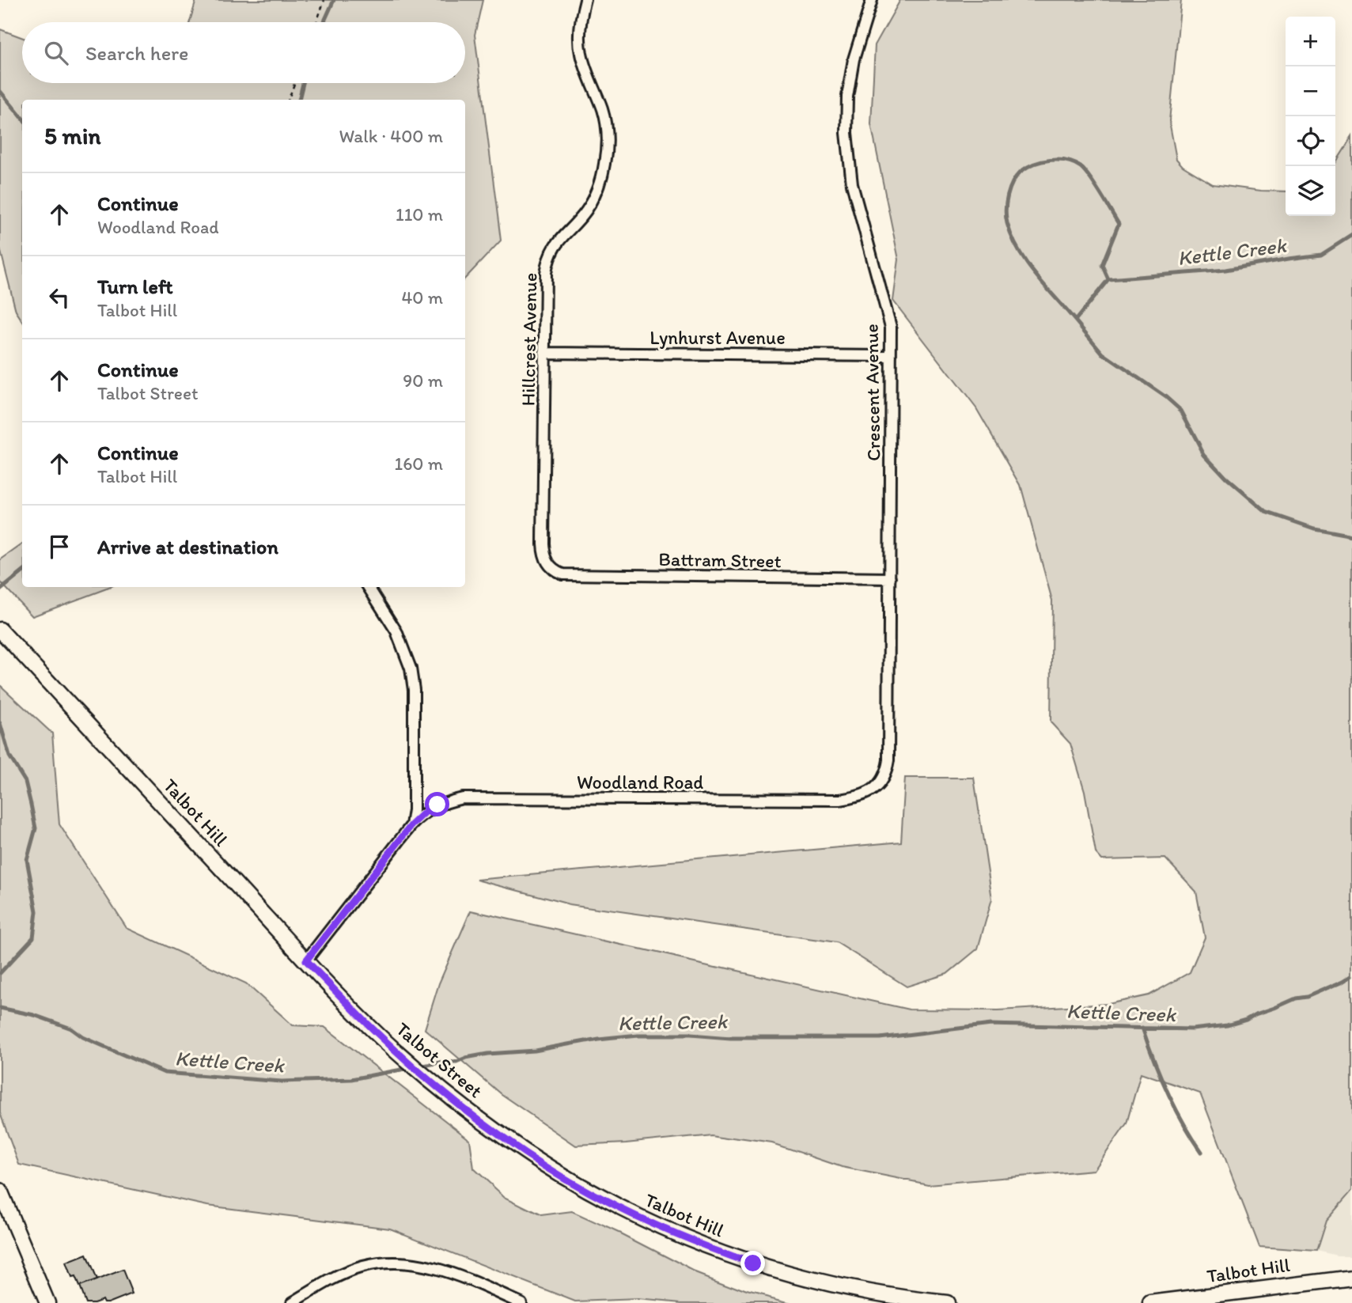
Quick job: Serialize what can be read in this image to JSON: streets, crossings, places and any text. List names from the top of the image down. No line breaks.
{"streets":{"main road":["Talbot Hill","Talbot Street"],"street":["Lynhurst Avenue","Hillcrest Avenue","Crescent Avenue","Battram Street","Woodland Road"]},"crossings":[["Lynhurst Avenue","Hillcrest Avenue"],["Lynhurst Avenue","Crescent Avenue"],["Hillcrest Avenue","Battram Street"],["Crescent Avenue","Battram Street"],["Crescent Avenue","Woodland Road"],["Woodland Road","Talbot Hill"],["Talbot Hill","Talbot Street"]],"water":["Kettle Creek"],"page":{"map_buttons":["+","−"],"search":"Search here","heading":["5 min","Walk · 400 m"],"list":[["Continue","Woodland Road","110 m"],["Turn left","Talbot Hill","40 m"],["Continue","Talbot Street","90 m"],["Continue","Talbot Hill","160 m"],"Arrive at destination"]}}
